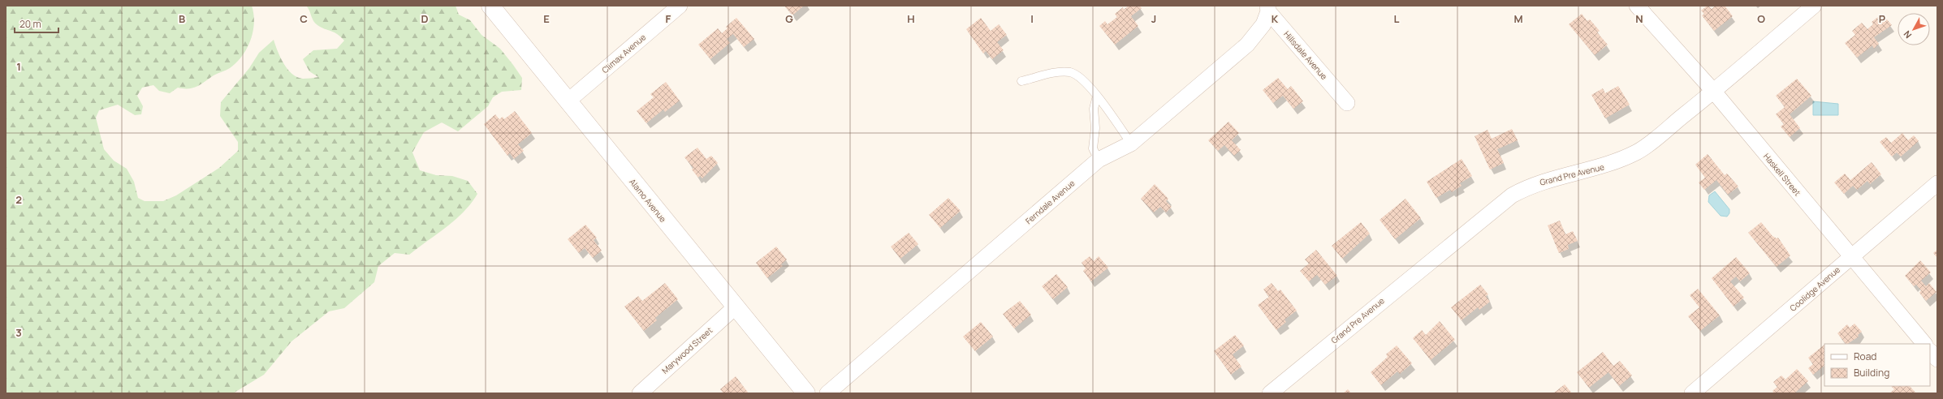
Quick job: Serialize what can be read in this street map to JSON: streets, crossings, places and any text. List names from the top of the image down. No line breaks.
{"streets":{"street":["Climax Avenue","Hillsdale Avenue","Grand Pre Avenue","Haskell Street","Alamo Avenue","Ferndale Avenue","Coolidge Avenue","Marywood Street"]},"crossings":[["Climax Avenue","Alamo Avenue"],["Hillsdale Avenue","Ferndale Avenue"],["Grand Pre Avenue","Haskell Street"],["Haskell Street","Coolidge Avenue"],["Alamo Avenue","Marywood Street"]],"legend":["Road","Building"],"scale_bar":"20 m","north":"bottom left","grid":{"columns":["B","C","D","E","F","G","H","I","J","K","L","M","N","O","P"],"rows":["1","2","3"]}}
